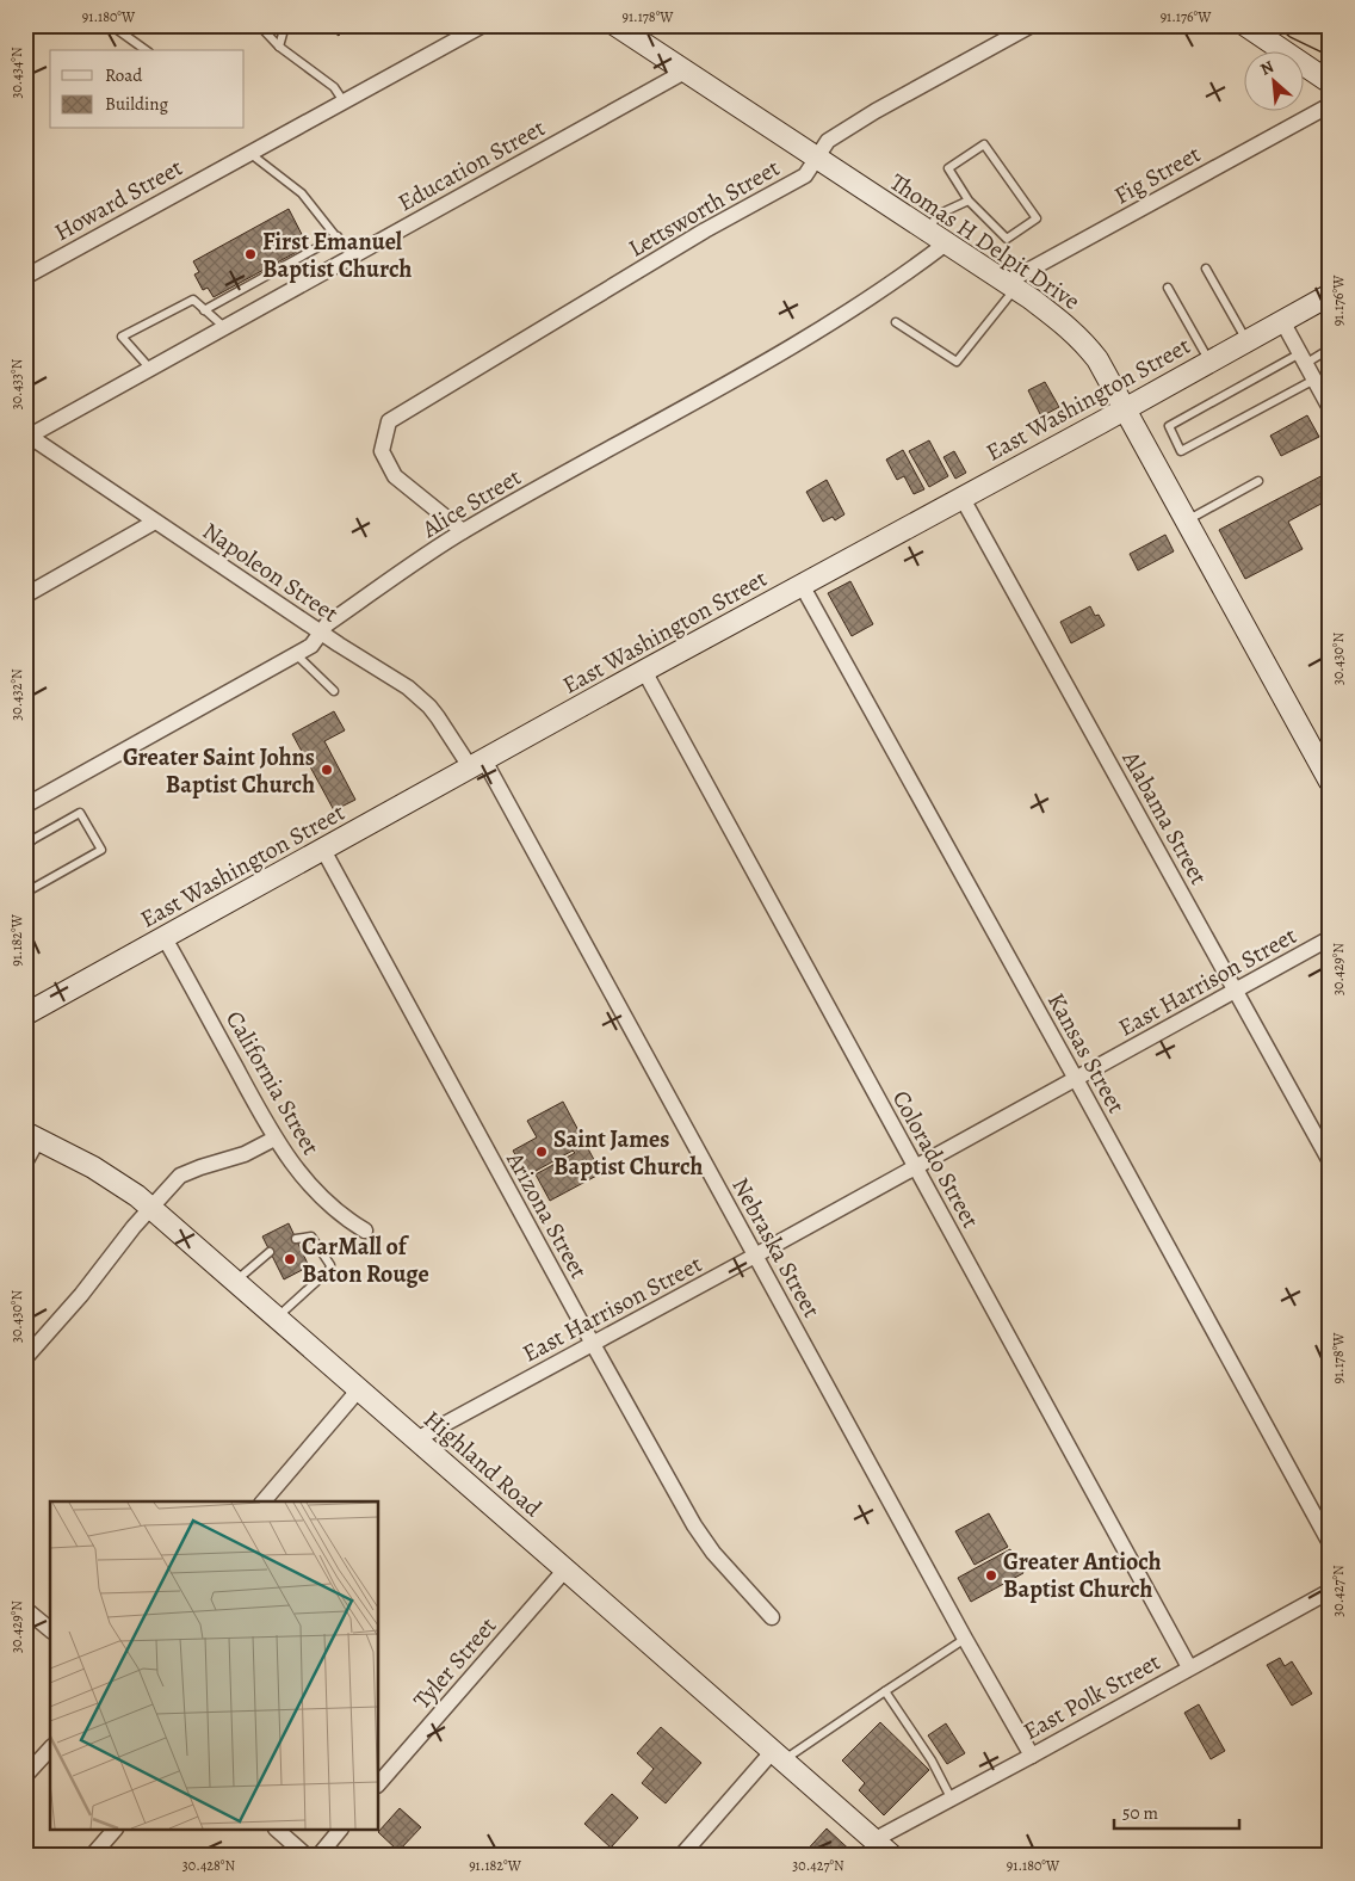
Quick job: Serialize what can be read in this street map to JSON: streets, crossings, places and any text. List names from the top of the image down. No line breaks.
{"streets":{"street":["Education Street","Fig Street","Howard Street","Lettsworth Street","Thomas H Delpit Drive","East Washington Street","Alice Street","Napoleon Street","Alabama Street","East Harrison Street","Kansas Street","California Street","Colorado Street","Arizona Street","Nebraska Street","Highland Road","Tyler Street","East Polk Street"]},"crossings":[["Education Street","Thomas H Delpit Drive"],["Education Street","Napoleon Street"],["Fig Street","Thomas H Delpit Drive"],["Lettsworth Street","Thomas H Delpit Drive"],["Lettsworth Street","Alice Street"],["Thomas H Delpit Drive","East Washington Street"],["Thomas H Delpit Drive","Alice Street"],["East Washington Street","Napoleon Street"],["East Washington Street","Alabama Street"],["East Washington Street","Kansas Street"],["East Washington Street","California Street"],["East Washington Street","Colorado Street"],["East Washington Street","Arizona Street"],["East Washington Street","Nebraska Street"],["Alice Street","Napoleon Street"],["Napoleon Street","Nebraska Street"],["Alabama Street","East Harrison Street"],["East Harrison Street","Kansas Street"],["East Harrison Street","Colorado Street"],["East Harrison Street","Arizona Street"],["East Harrison Street","Nebraska Street"],["East Harrison Street","Highland Road"],["Colorado Street","East Polk Street"],["Nebraska Street","East Polk Street"],["Highland Road","Tyler Street"],["Highland Road","East Polk Street"]],"places":["First Emanuel Baptist Church","Greater Saint Johns Baptist Church","Saint James Baptist Church","CarMall of Baton Rouge","Greater Antioch Baptist Church"],"legend":["Road","Building"],"scale_bar":"50 m","north":"top left","coordinates":["91.180°W","91.178°W","91.176°W","30.434°N","30.433°N","30.430°N","30.432°N","91.182°W","30.429°N","30.427°N","30.428°N"]}
